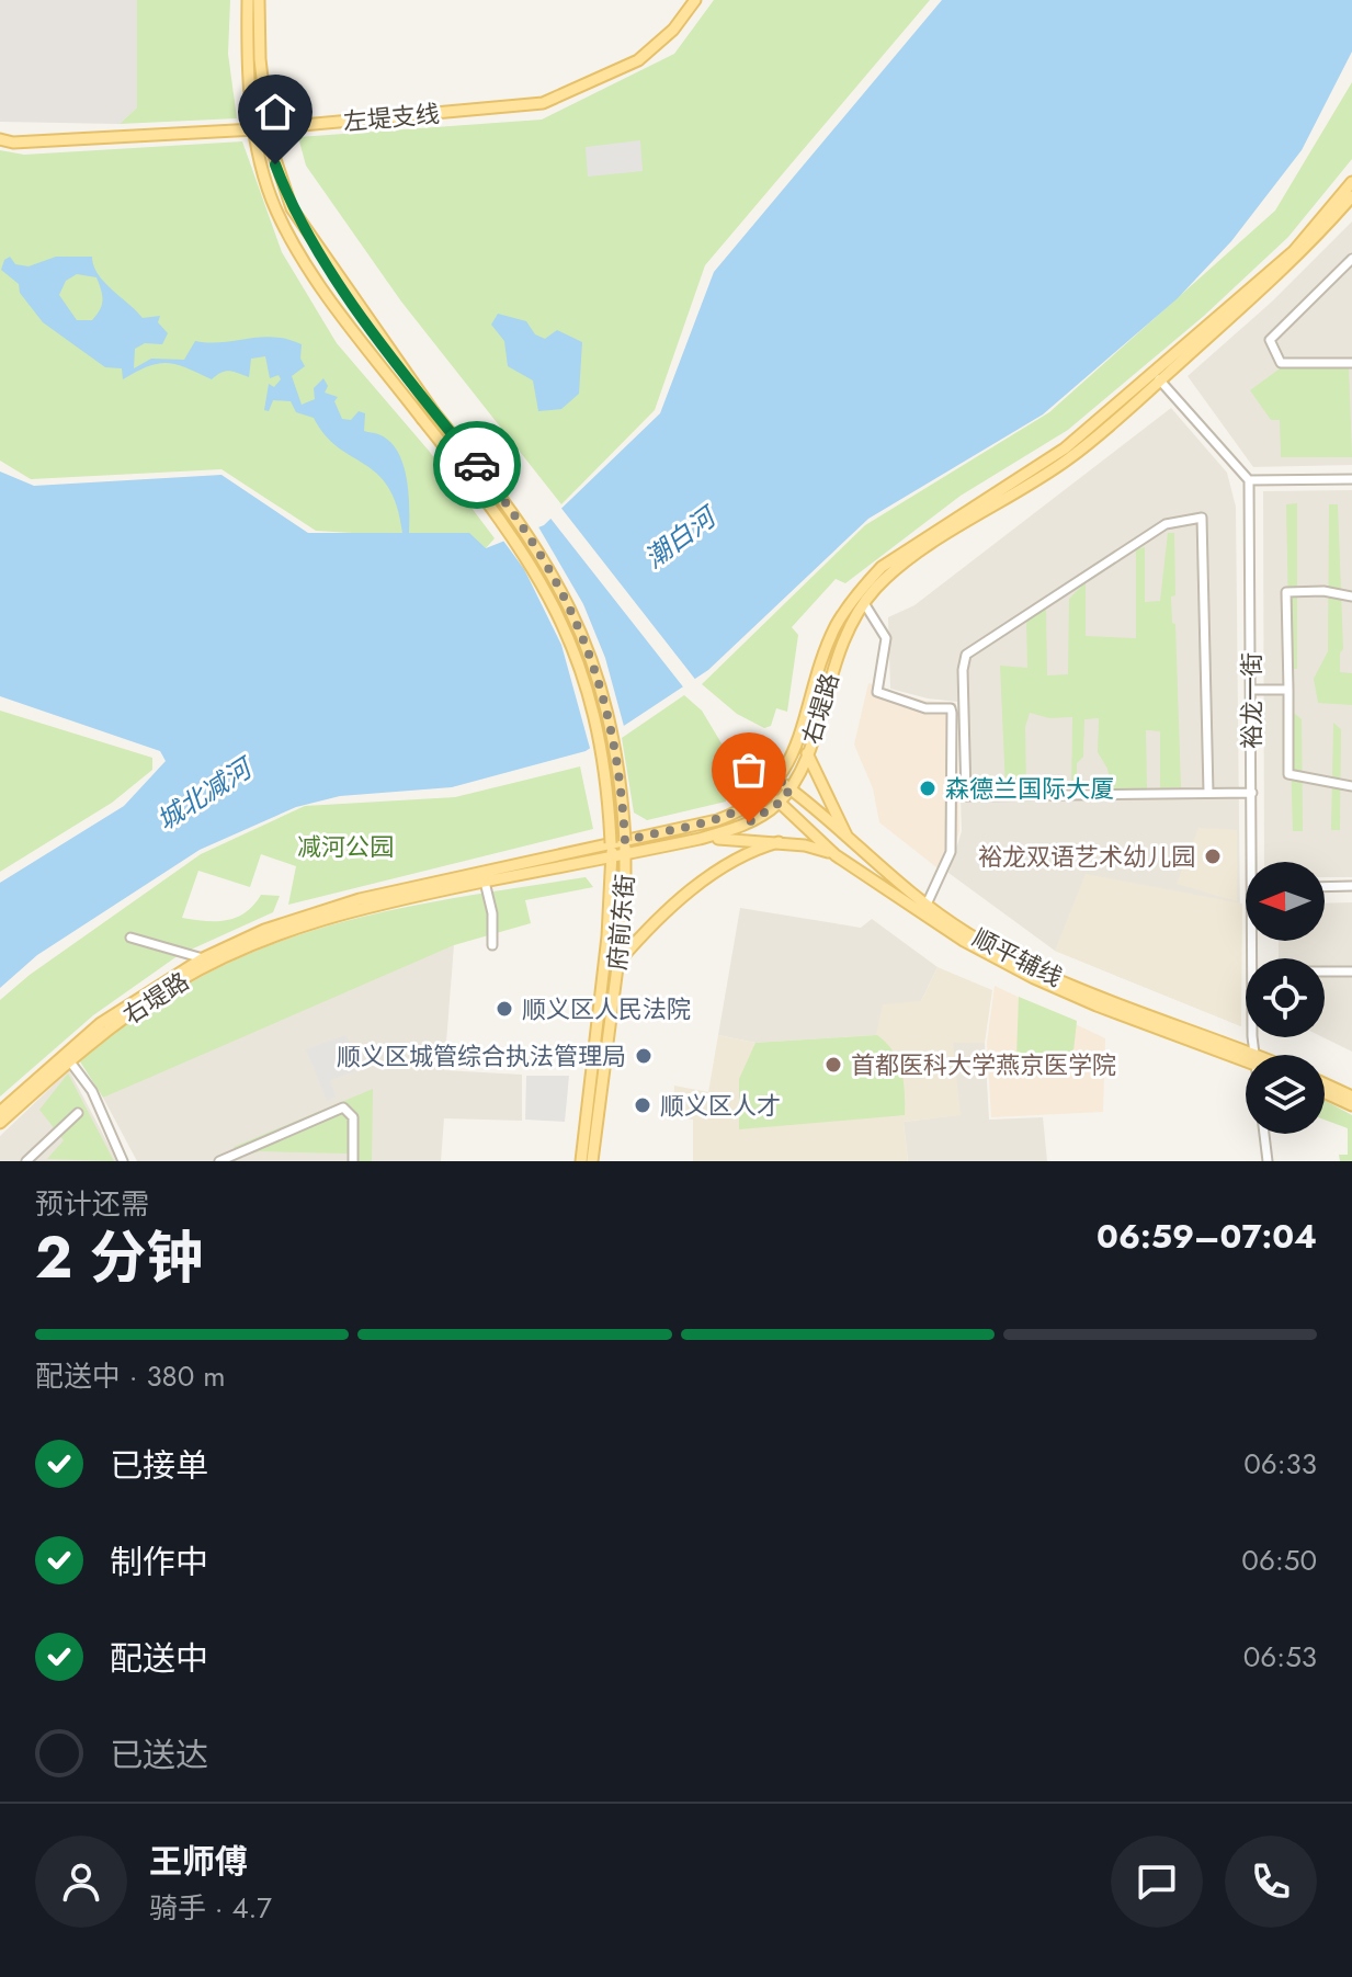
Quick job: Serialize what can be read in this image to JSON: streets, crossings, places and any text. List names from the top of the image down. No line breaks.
{"streets":{"main road":["左堤支线","右堤路","府前东街","顺平辅线"],"street":["裕龙一街"]},"crossings":[["右堤路","府前东街"],["右堤路","顺平辅线"]],"water":["潮白河","城北减河"],"parks":["减河公园"],"places":["森德兰国际大厦","裕龙双语艺术幼儿园","顺义区人民法院","顺义区城管综合执法管理局","首都医科大学燕京医学院","顺义区人才"],"north":"left","page":{"heading":["2 分钟","预计还需","06:59–07:04"],"panel":["王师傅","骑手 · 4.7"],"bar":"配送中 · 380 m","list":[["已接单","06:33"],["制作中","06:50"],["配送中","06:53"],"已送达"]}}
